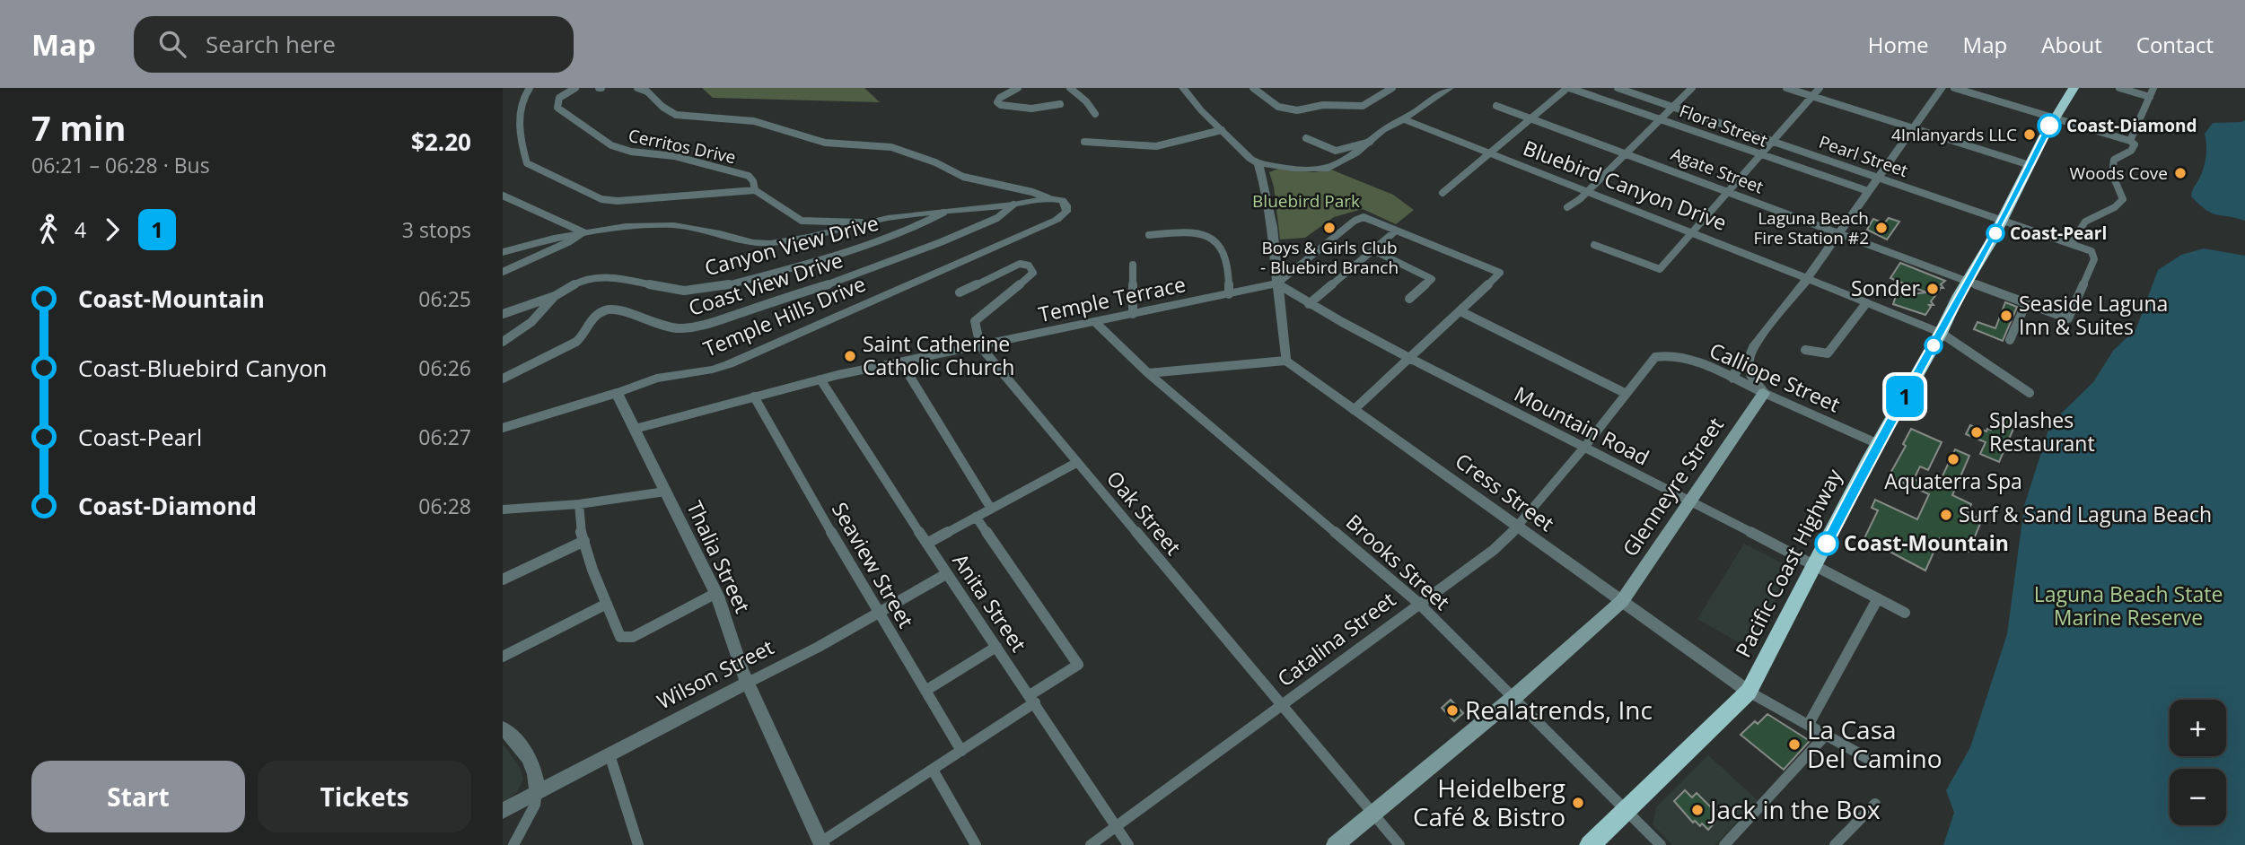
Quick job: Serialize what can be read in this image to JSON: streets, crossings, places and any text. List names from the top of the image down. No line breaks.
{"streets":{"highway":["Pacific Coast Highway"],"main road":["Glenneyre Street"],"street":["Flora Street","Cerritos Drive","Pearl Street","Agate Street","Bluebird Canyon Drive","Canyon View Drive","Coast View Drive","Temple Terrace","Temple Hills Drive","Calliope Street","Mountain Road","Cress Street","Oak Street","Thalia Street","Brooks Street","Seaview Street","Anita Street","Catalina Street","Wilson Street"]},"crossings":[["Cerritos Drive","Temple Hills Drive"],["Pearl Street","Agate Street"],["Pearl Street","Pacific Coast Highway"],["Agate Street","Pacific Coast Highway"],["Bluebird Canyon Drive","Pacific Coast Highway"],["Canyon View Drive","Temple Hills Drive"],["Coast View Drive","Temple Hills Drive"],["Temple Terrace","Mountain Road"],["Temple Terrace","Oak Street"],["Temple Terrace","Thalia Street"],["Temple Terrace","Brooks Street"],["Temple Terrace","Seaview Street"],["Temple Terrace","Anita Street"],["Temple Hills Drive","Thalia Street"],["Calliope Street","Glenneyre Street"],["Calliope Street","Pacific Coast Highway"],["Calliope Street","Catalina Street"],["Mountain Road","Glenneyre Street"],["Mountain Road","Pacific Coast Highway"],["Mountain Road","Catalina Street"],["Glenneyre Street","Cress Street"],["Glenneyre Street","Oak Street"],["Glenneyre Street","Brooks Street"],["Cress Street","Pacific Coast Highway"],["Cress Street","Catalina Street"],["Oak Street","Catalina Street"],["Thalia Street","Wilson Street"],["Brooks Street","Pacific Coast Highway"],["Brooks Street","Catalina Street"],["Seaview Street","Wilson Street"],["Anita Street","Catalina Street"],["Anita Street","Wilson Street"]],"parks":["Bluebird Park","Laguna Beach State Marine Reserve"],"places":["Coast-Diamond","4Inlanyards LLC","Woods Cove","Boys & Girls Club - Bluebird Branch","Laguna Beach Fire Station #2","Coast-Pearl","Sonder","Seaside Laguna Inn & Suites","Saint Catherine Catholic Church","Splashes Restaurant","Aquaterra Spa","Surf & Sand Laguna Beach","Coast-Mountain","Realatrends, Inc","La Casa Del Camino","Heidelberg Café & Bistro","Jack in the Box"],"lines":["bus line 1"],"page":{"header":"Map","search":"Search here","nav":["Home","Map","About","Contact"],"heading":["7 min","06:21 – 06:28 · Bus","$2.20"],"on_map":"1","legs":["4","1","3 stops"],"list":[{"name":"Coast-Mountain","value":"06:25"},{"name":"Coast-Bluebird Canyon","value":"06:26"},{"name":"Coast-Pearl","value":"06:27"},{"name":"Coast-Diamond","value":"06:28"}],"map_buttons":["+","−"],"buttons":["Start","Tickets"]}}
